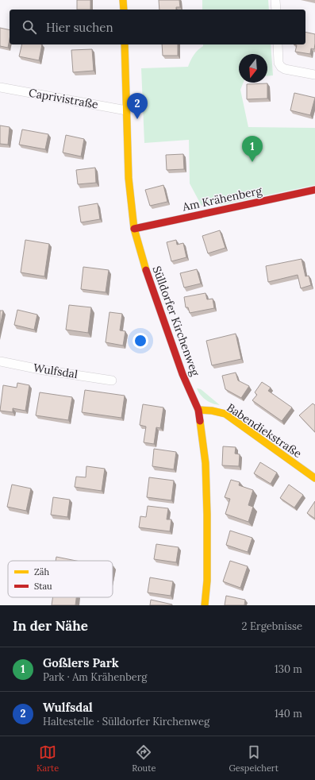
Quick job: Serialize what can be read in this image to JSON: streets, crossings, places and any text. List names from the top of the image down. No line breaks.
{"streets":{"street":["Caprivistraße","Am Krähenberg","Sülldorfer Kirchenweg","Wulfsdal","Babendiekstraße"]},"crossings":[["Caprivistraße","Sülldorfer Kirchenweg"],["Am Krähenberg","Sülldorfer Kirchenweg"],["Sülldorfer Kirchenweg","Babendiekstraße"]],"legend":["Zäh","Stau"],"north":"bottom","page":{"search":"Hier suchen","pins":["2","1"],"heading":["In der Nähe","2 Ergebnisse"],"list":[{"mark":"1","name":"Goßlers Park","note":"Park · Am Krähenberg","value":"130 m"},{"mark":"2","name":"Wulfsdal","note":"Haltestelle · Sülldorfer Kirchenweg","value":"140 m"}],"nav":["Karte","Route","Gespeichert"]}}
